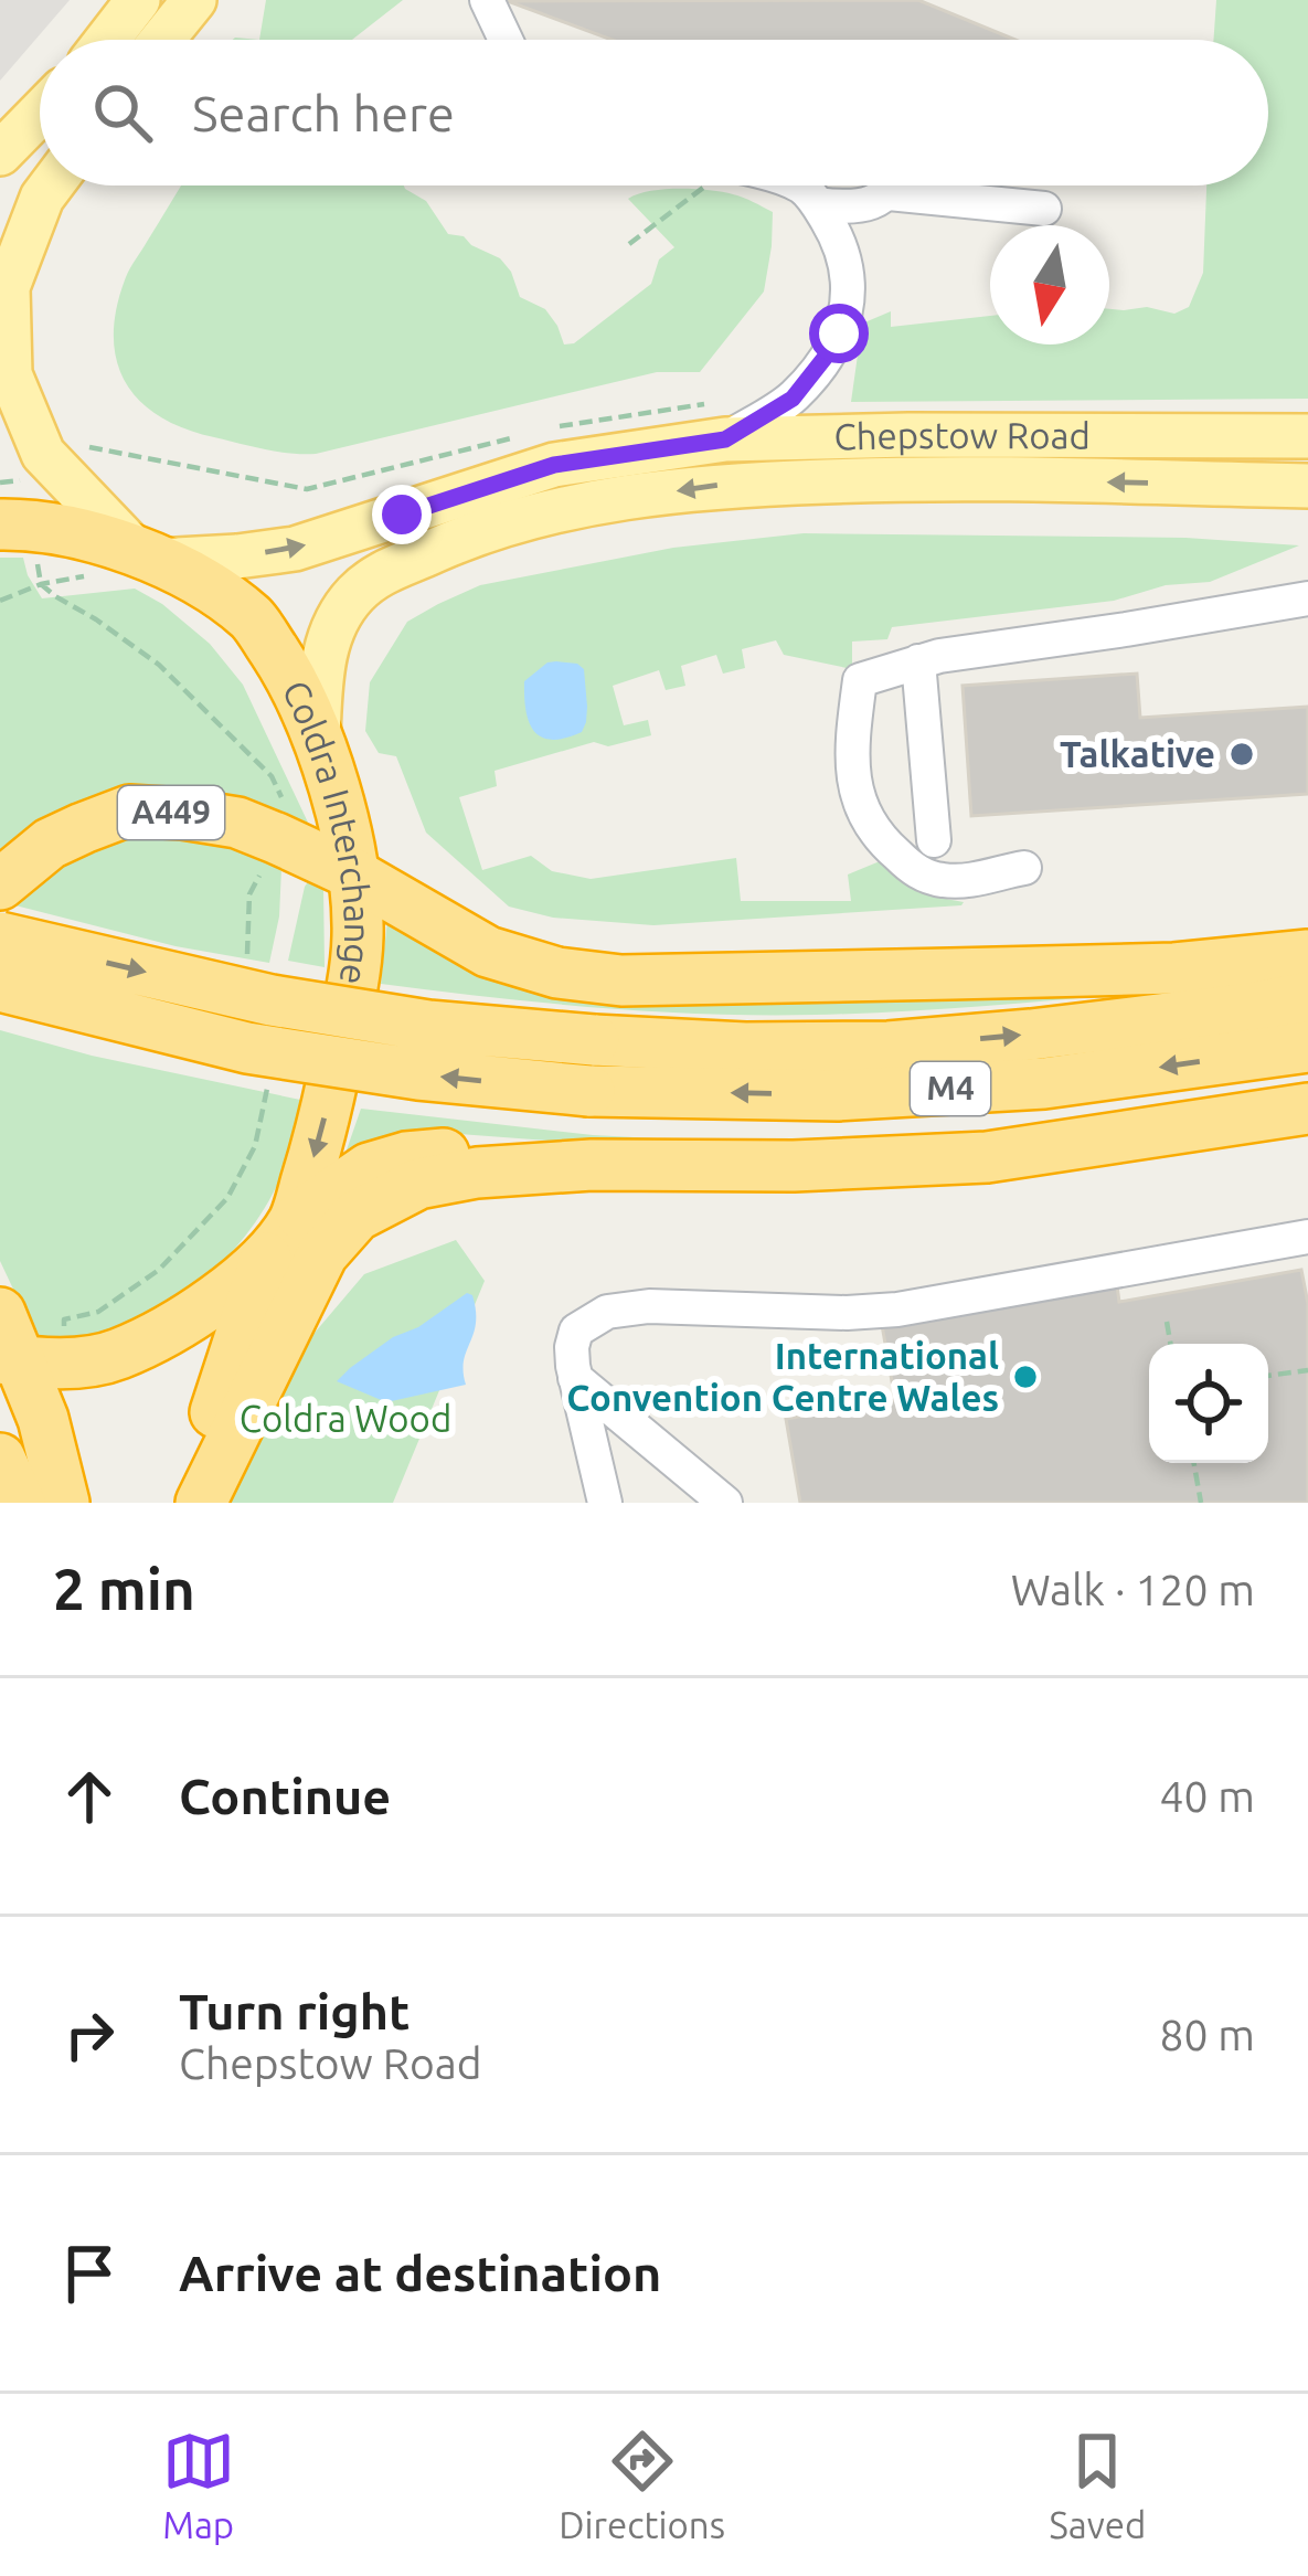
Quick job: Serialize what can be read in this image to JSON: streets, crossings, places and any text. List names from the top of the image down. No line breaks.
{"streets":{"highway":["A449","Coldra Interchange","M4"],"main road":["Chepstow Road"]},"crossings":[["Chepstow Road","Coldra Interchange"],["A449","Coldra Interchange"],["Coldra Interchange","M4"]],"parks":["Coldra Wood"],"places":["Talkative","International Convention Centre Wales"],"north":"bottom","page":{"search":"Search here","heading":["2 min","Walk · 120 m"],"list":[["Continue","40 m"],["Turn right","Chepstow Road","80 m"],"Arrive at destination"],"nav":["Map","Directions","Saved"]}}
